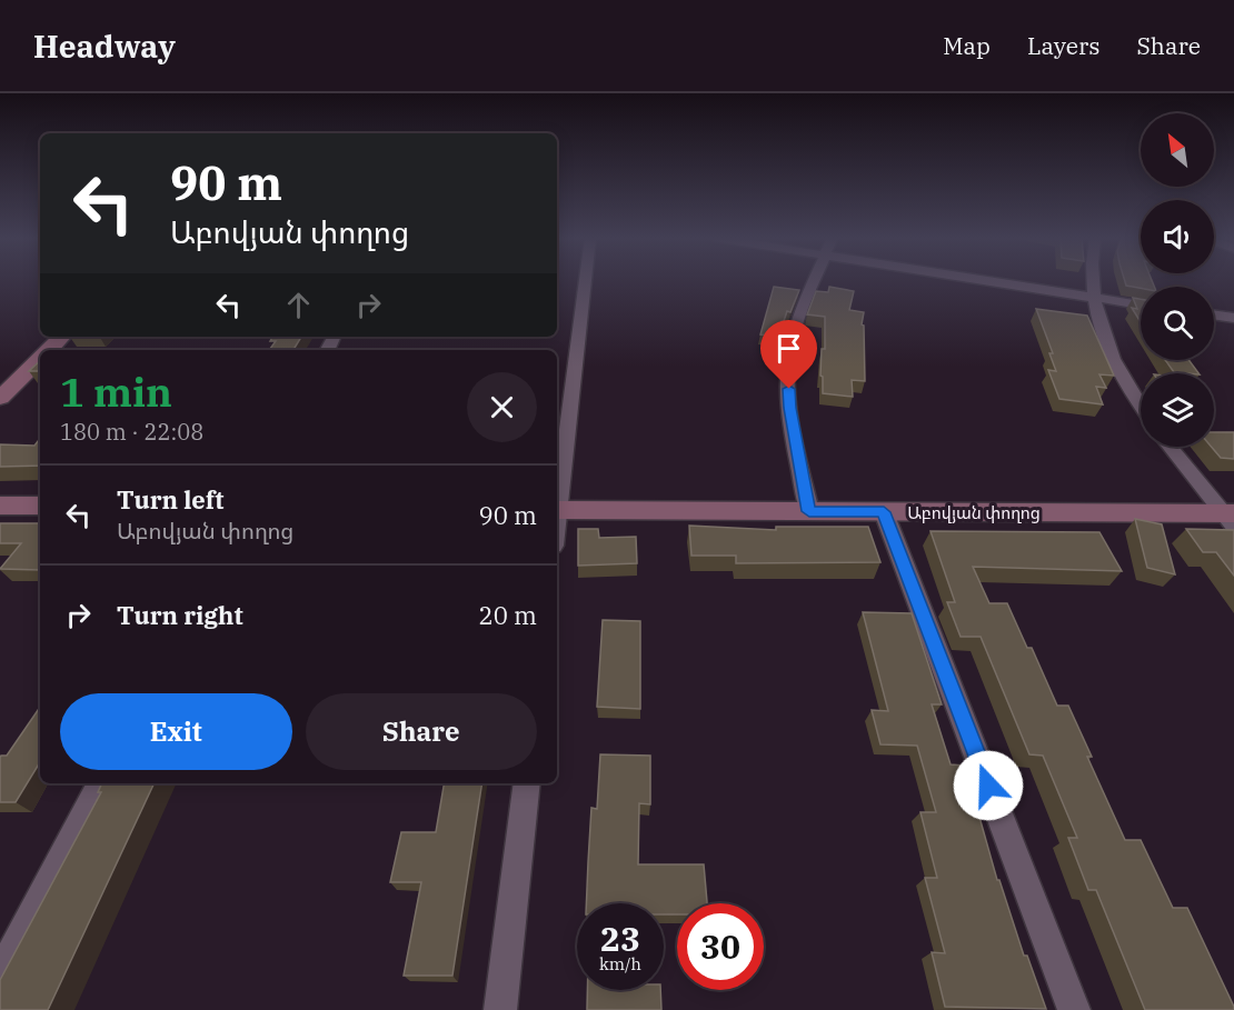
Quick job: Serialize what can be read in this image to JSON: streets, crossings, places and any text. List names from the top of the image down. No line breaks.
{"streets":{"main road":["Աբովյան փողոց"]},"north":"top left","page":{"header":"Headway","nav":["Map","Layers","Share"],"turn":["90 m","Աբովյան փողոց"],"heading":["1 min","180 m · 22:08"],"list":[{"name":"Turn left","note":"Աբովյան փողոց","value":"90 m"},{"name":"Turn right","value":"20 m"}],"buttons":["Exit","Share"],"speed":"23 km/h","limit":"30"}}
